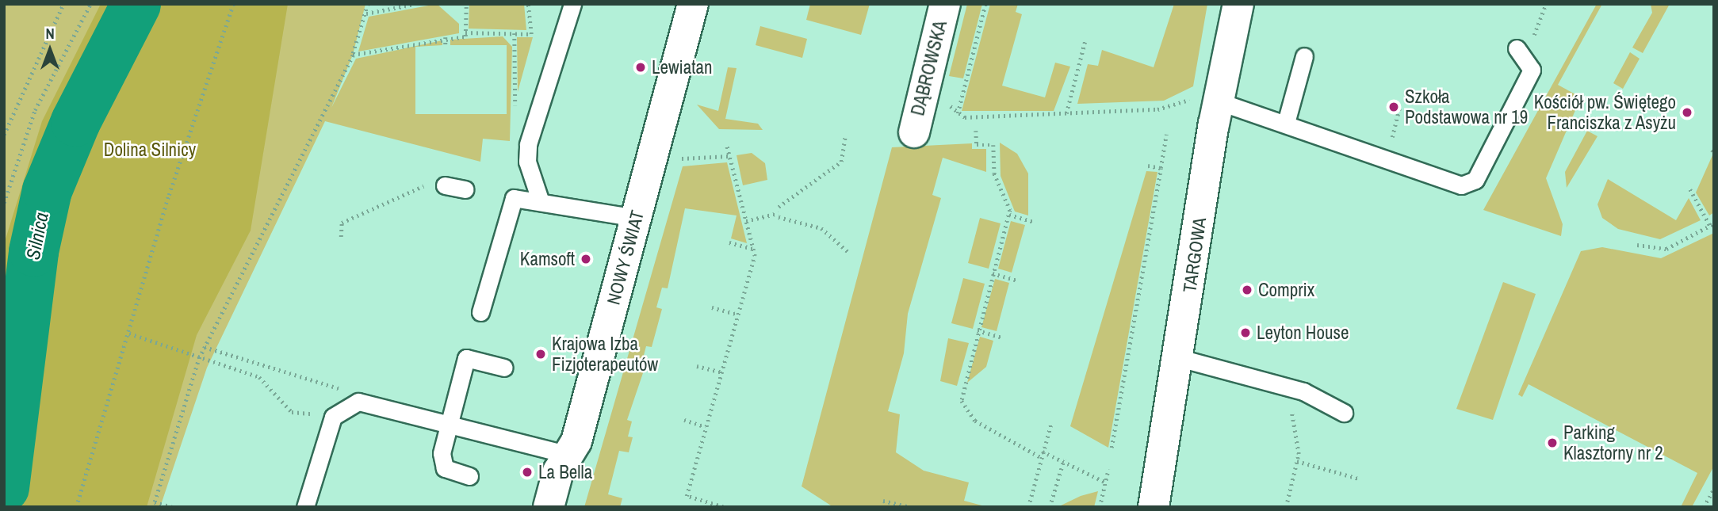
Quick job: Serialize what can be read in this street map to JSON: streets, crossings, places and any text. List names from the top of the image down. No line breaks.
{"streets":{"street":["DĄBROWSKA","TARGOWA","NOWY ŚWIAT"]},"water":["Silnica"],"parks":["Dolina Silnicy"],"places":["Lewiatan","Szkoła Podstawowa nr 19","Kościół pw. Świętego Franciszka z Asyżu","Kamsoft","Comprix","Leyton House","Krajowa Izba Fizjoterapeutów","Parking Klasztorny nr 2","La Bella"],"north":"top"}
